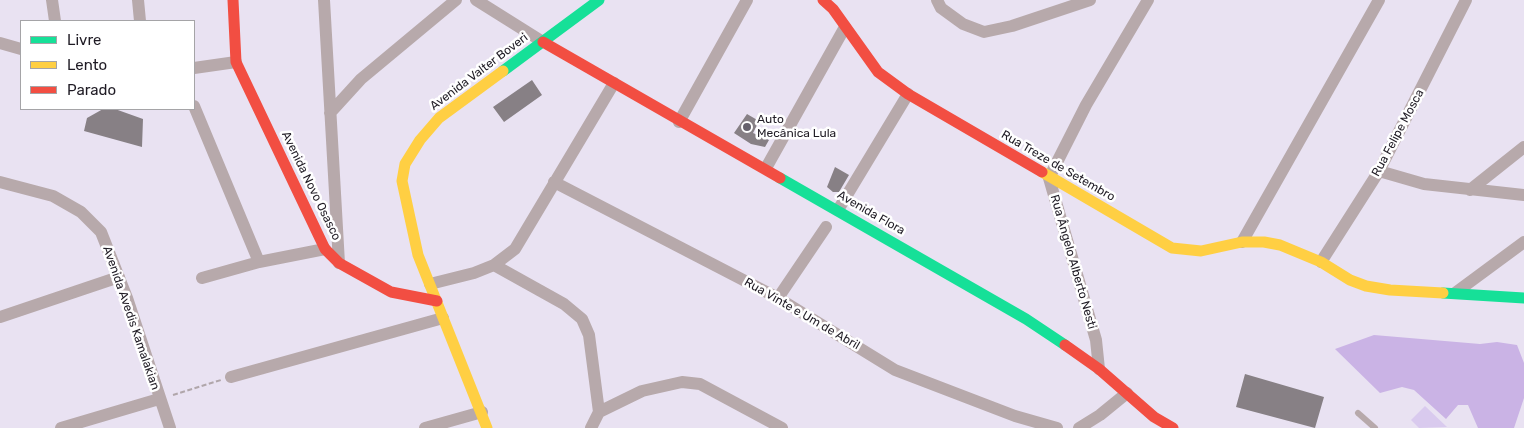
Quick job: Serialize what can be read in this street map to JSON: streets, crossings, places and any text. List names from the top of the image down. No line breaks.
{"streets":{"main road":["Avenida Valter Boveri","Rua Treze de Setembro","Avenida Novo Osasco","Avenida Flora"],"street":["Rua Felipe Mosca","Rua Ângelo Alberto Nesti","Rua Vinte e Um de Abril","Avenida Avedis Kamalakian"]},"crossings":[["Avenida Valter Boveri","Avenida Novo Osasco"],["Avenida Valter Boveri","Avenida Flora"],["Rua Felipe Mosca","Rua Treze de Setembro"],["Rua Treze de Setembro","Rua Ângelo Alberto Nesti"],["Avenida Flora","Rua Ângelo Alberto Nesti"]],"places":["Auto Mecânica Lula"],"legend":["Livre","Lento","Parado"]}
